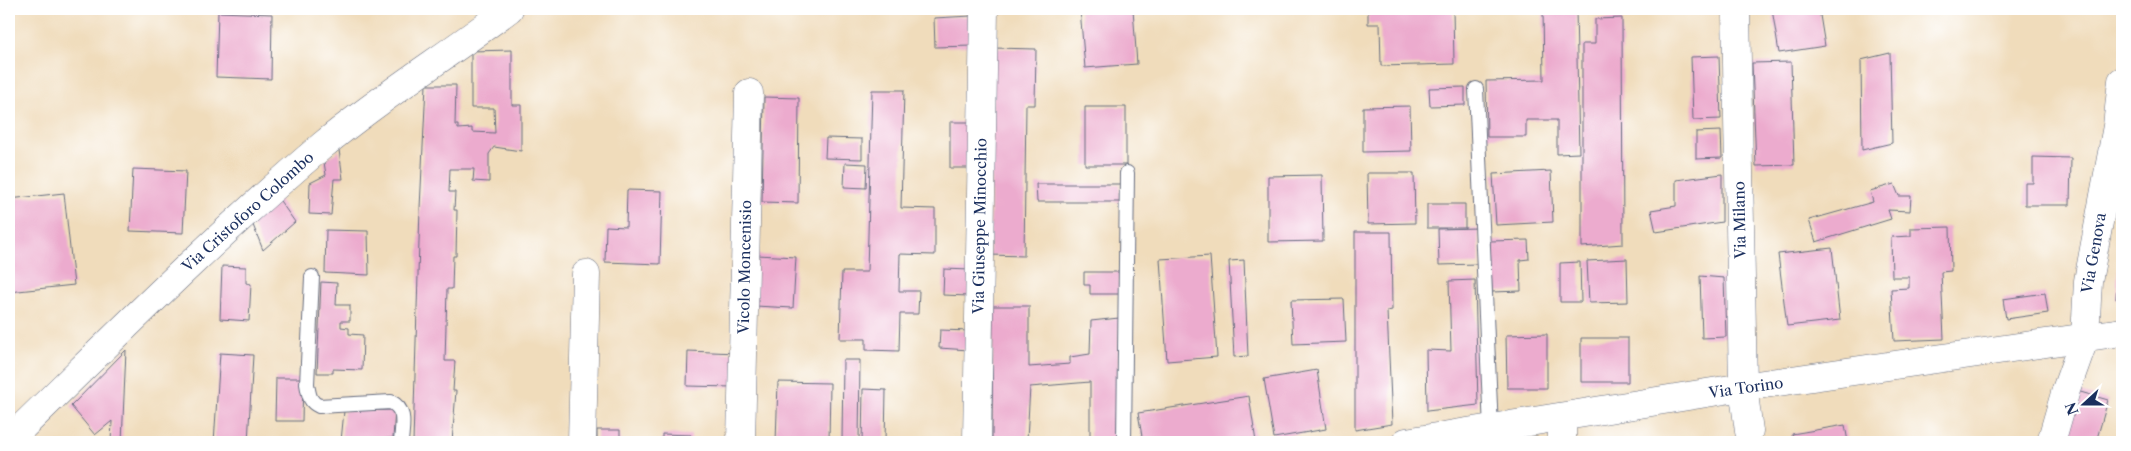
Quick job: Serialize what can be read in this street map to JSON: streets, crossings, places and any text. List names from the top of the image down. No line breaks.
{"streets":{"street":["Via Cristoforo Colombo","Via Milano","Via Giuseppe Minocchio","Via Genova","Vicolo Moncenisio","Via Torino"]},"crossings":[["Via Milano","Via Torino"],["Via Genova","Via Torino"]],"north":"left"}
